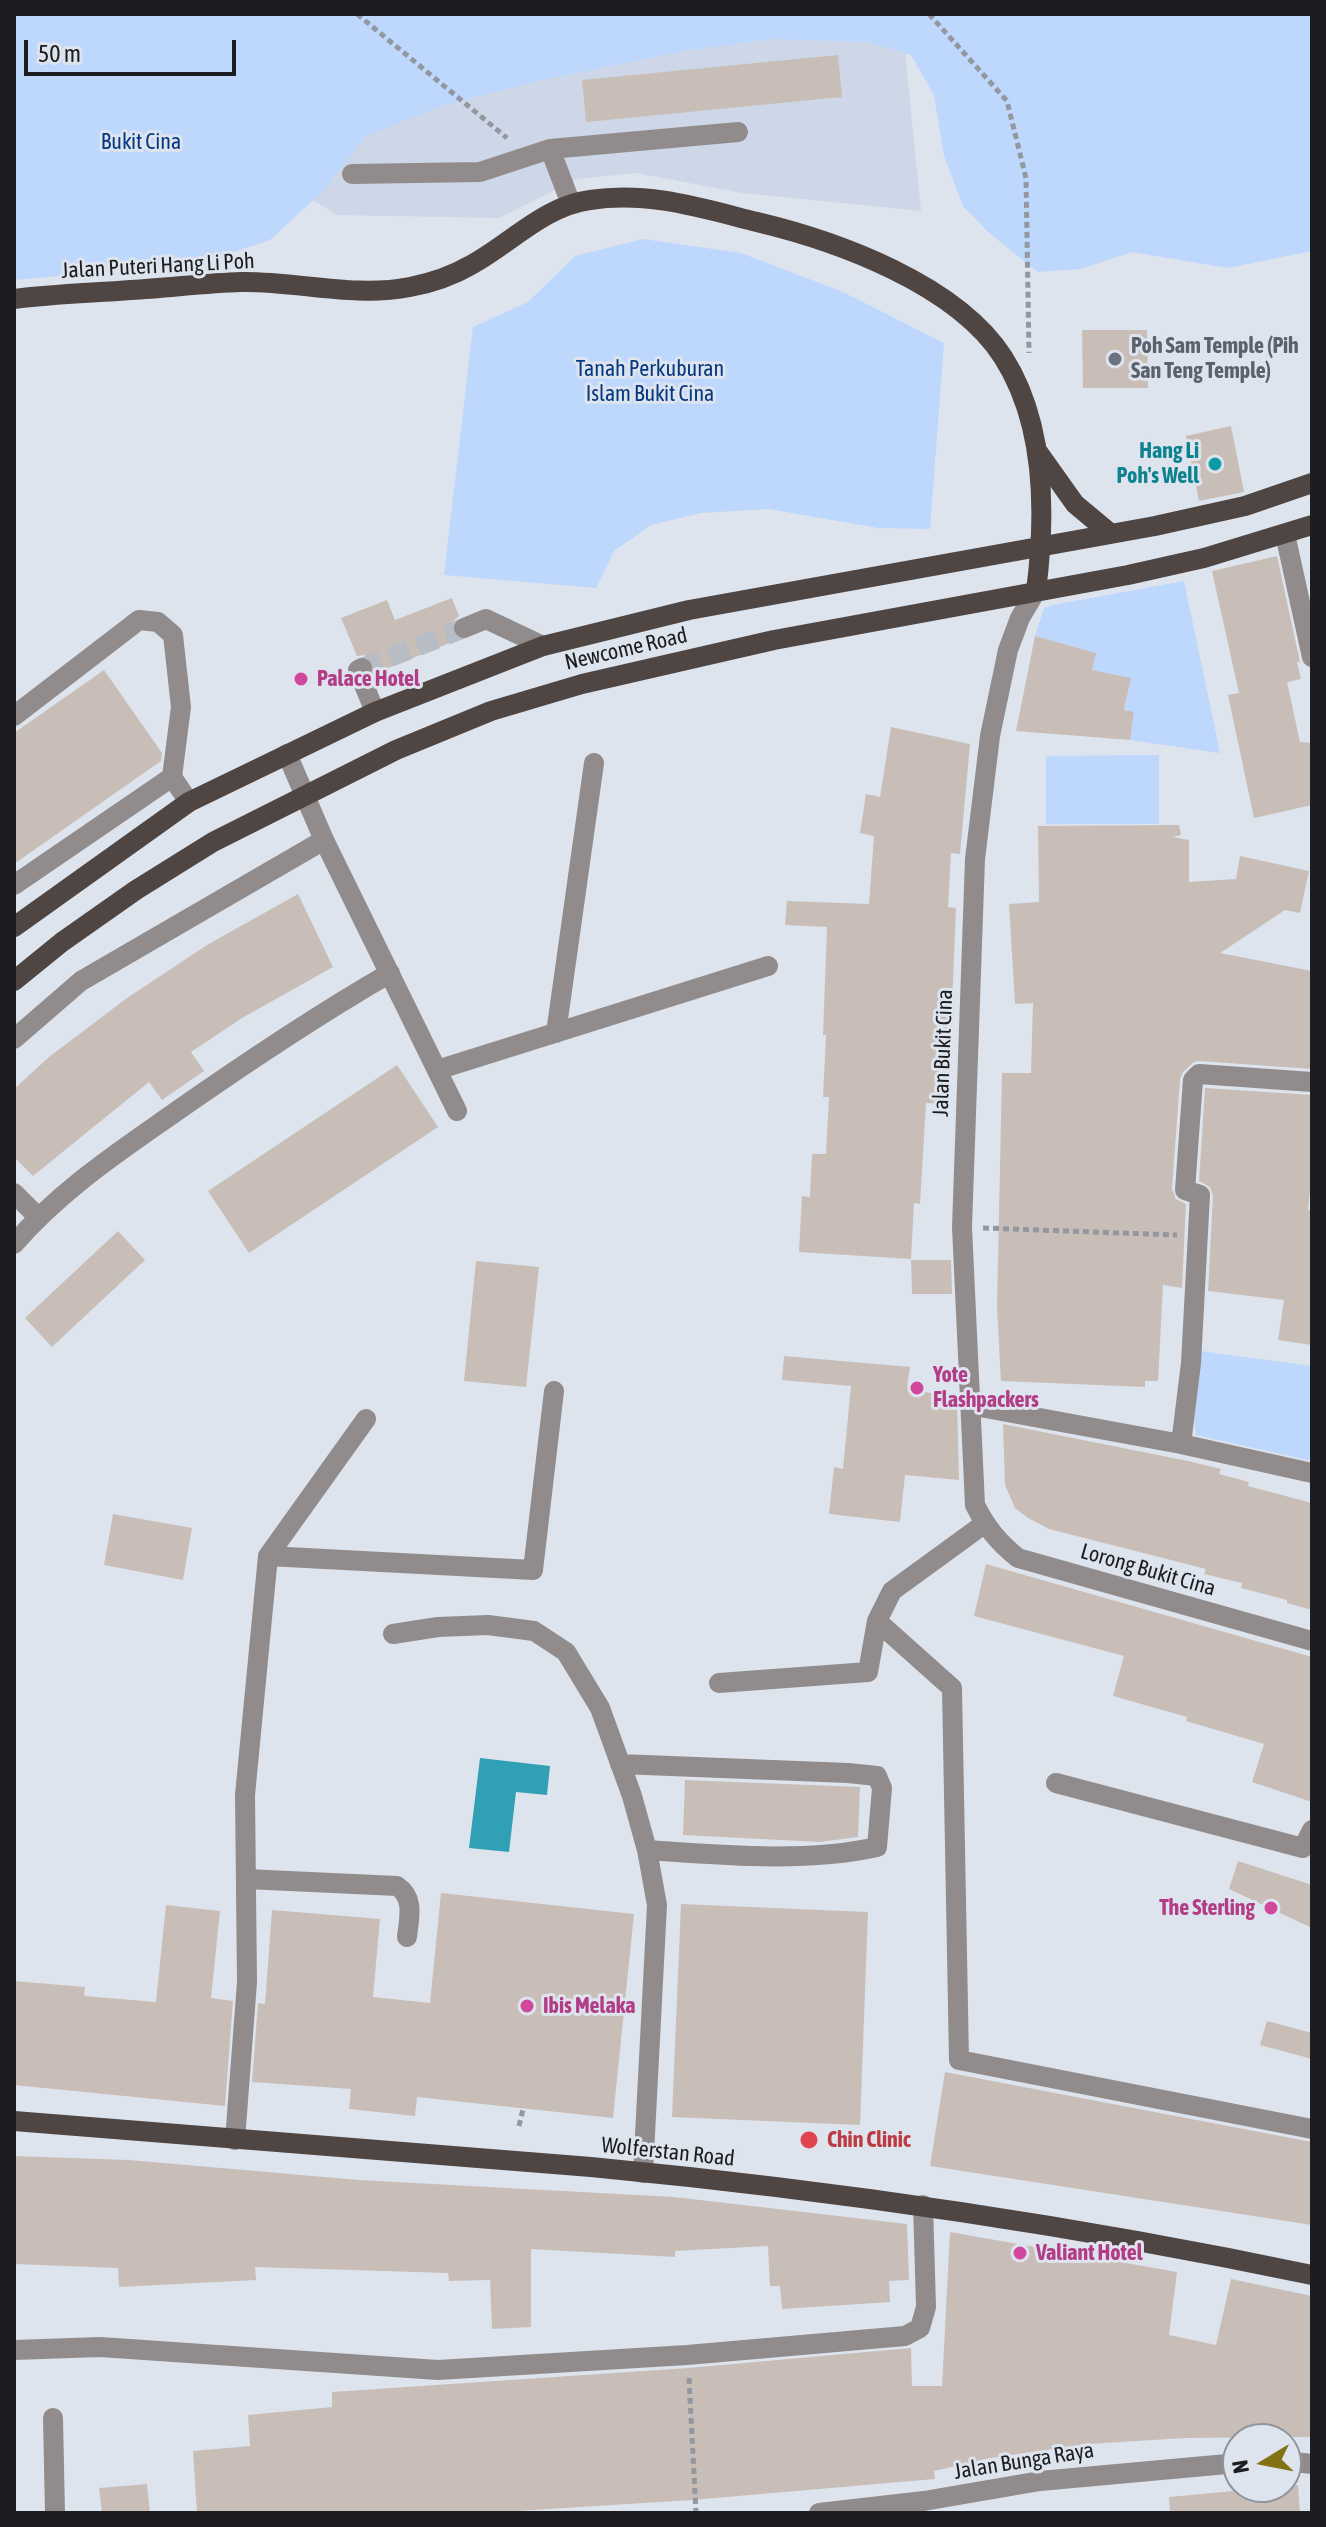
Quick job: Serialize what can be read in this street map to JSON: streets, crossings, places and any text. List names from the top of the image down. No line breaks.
{"streets":{"main road":["Jalan Puteri Hang Li Poh","Newcome Road","Wolferstan Road"],"street":["Jalan Bukit Cina","Lorong Bukit Cina","Jalan Bunga Raya"]},"crossings":[["Jalan Puteri Hang Li Poh","Newcome Road"],["Jalan Puteri Hang Li Poh","Jalan Bukit Cina"],["Newcome Road","Jalan Bukit Cina"],["Jalan Bukit Cina","Lorong Bukit Cina"]],"parks":["Bukit Cina","Tanah Perkuburan Islam Bukit Cina"],"places":["Poh Sam Temple (Pih San Teng Temple)","Hang Li Poh's Well","Palace Hotel","Yote Flashpackers","The Sterling","Ibis Melaka","Chin Clinic","Valiant Hotel"],"scale_bar":"50 m","north":"left"}
